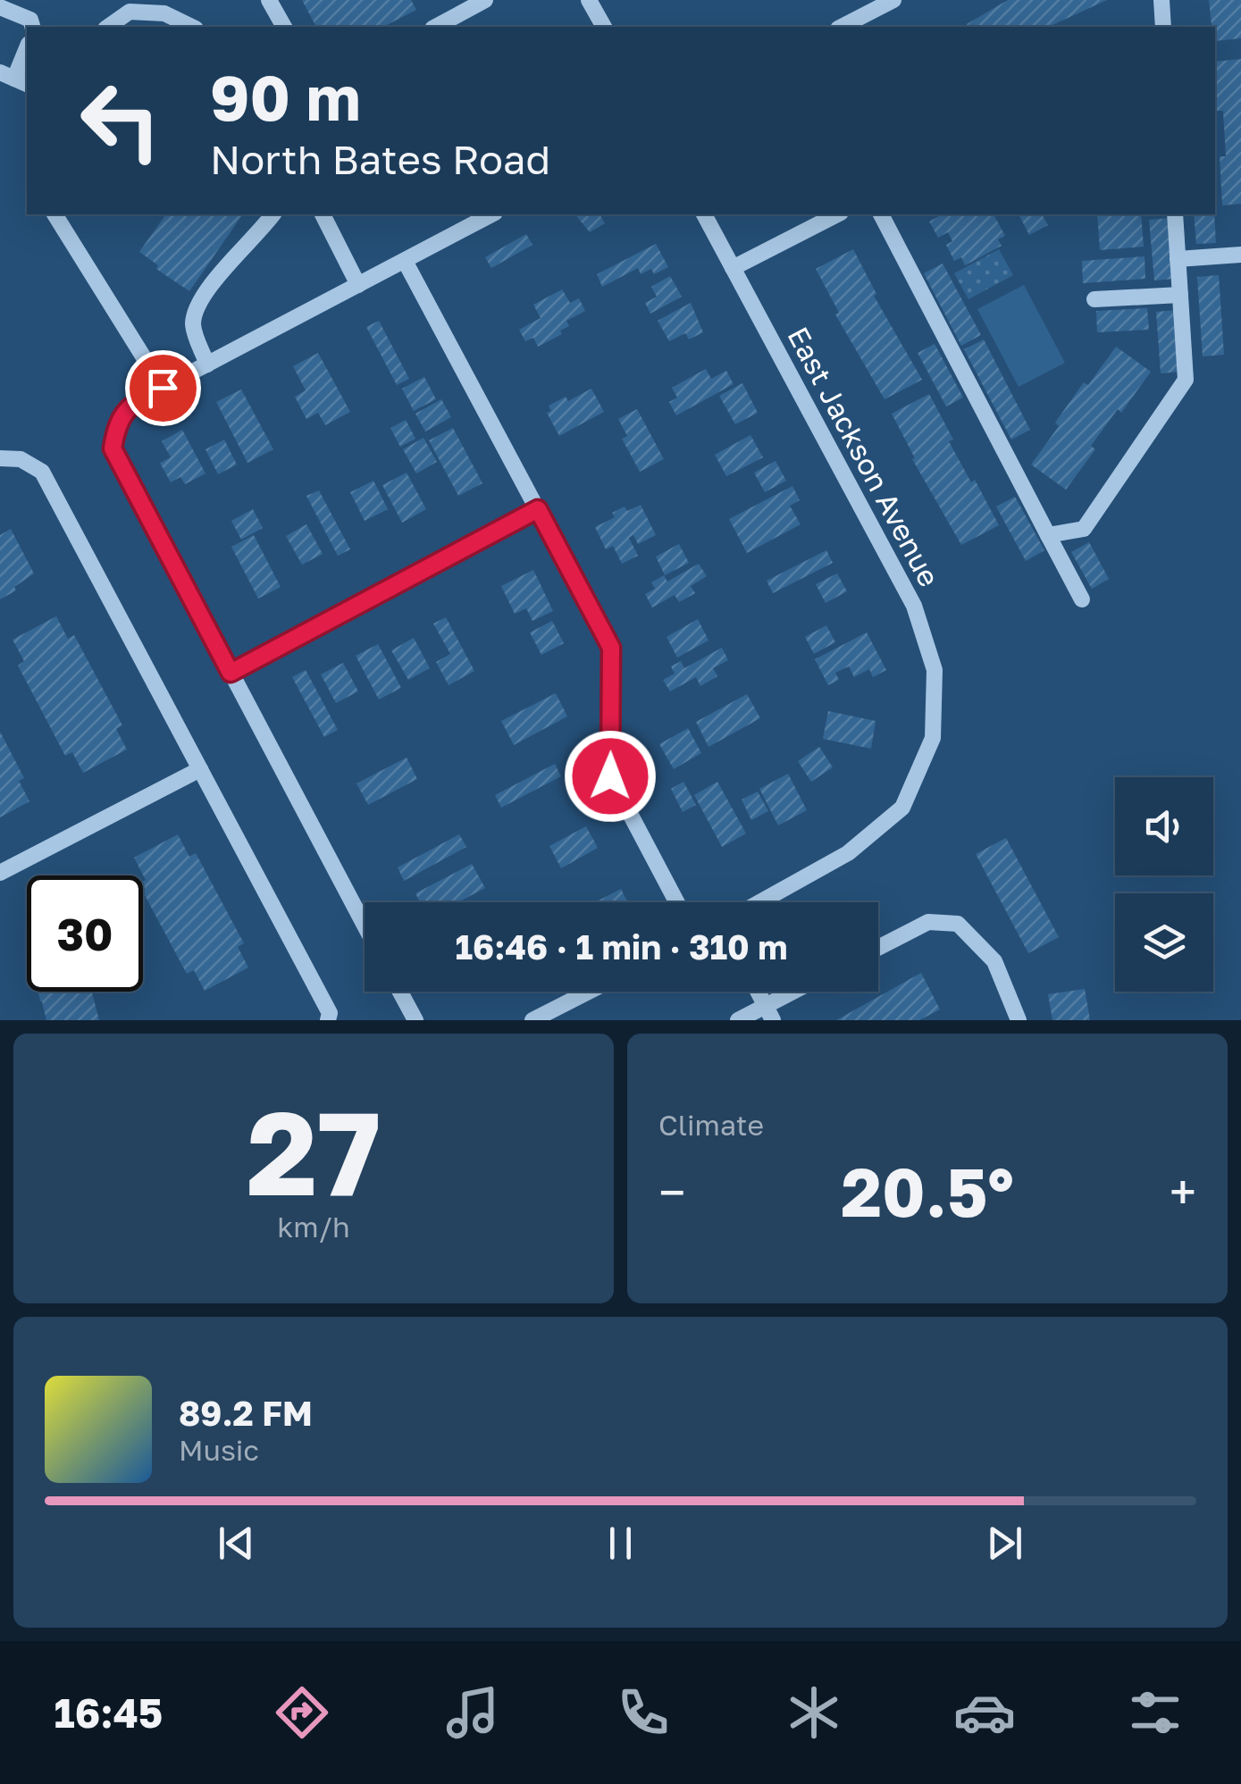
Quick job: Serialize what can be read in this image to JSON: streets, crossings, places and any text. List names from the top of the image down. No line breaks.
{"streets":{"street":["East Jackson Avenue"]},"page":{"turn":["90 m","North Bates Road"],"limit":"30","trip":"16:46 · 1 min · 310 m","tile":[["27","km/h"],"Climate"],"heat":["−","20.5°","+"],"song":["89.2 FM","Music"],"tabs":"16:45"}}
